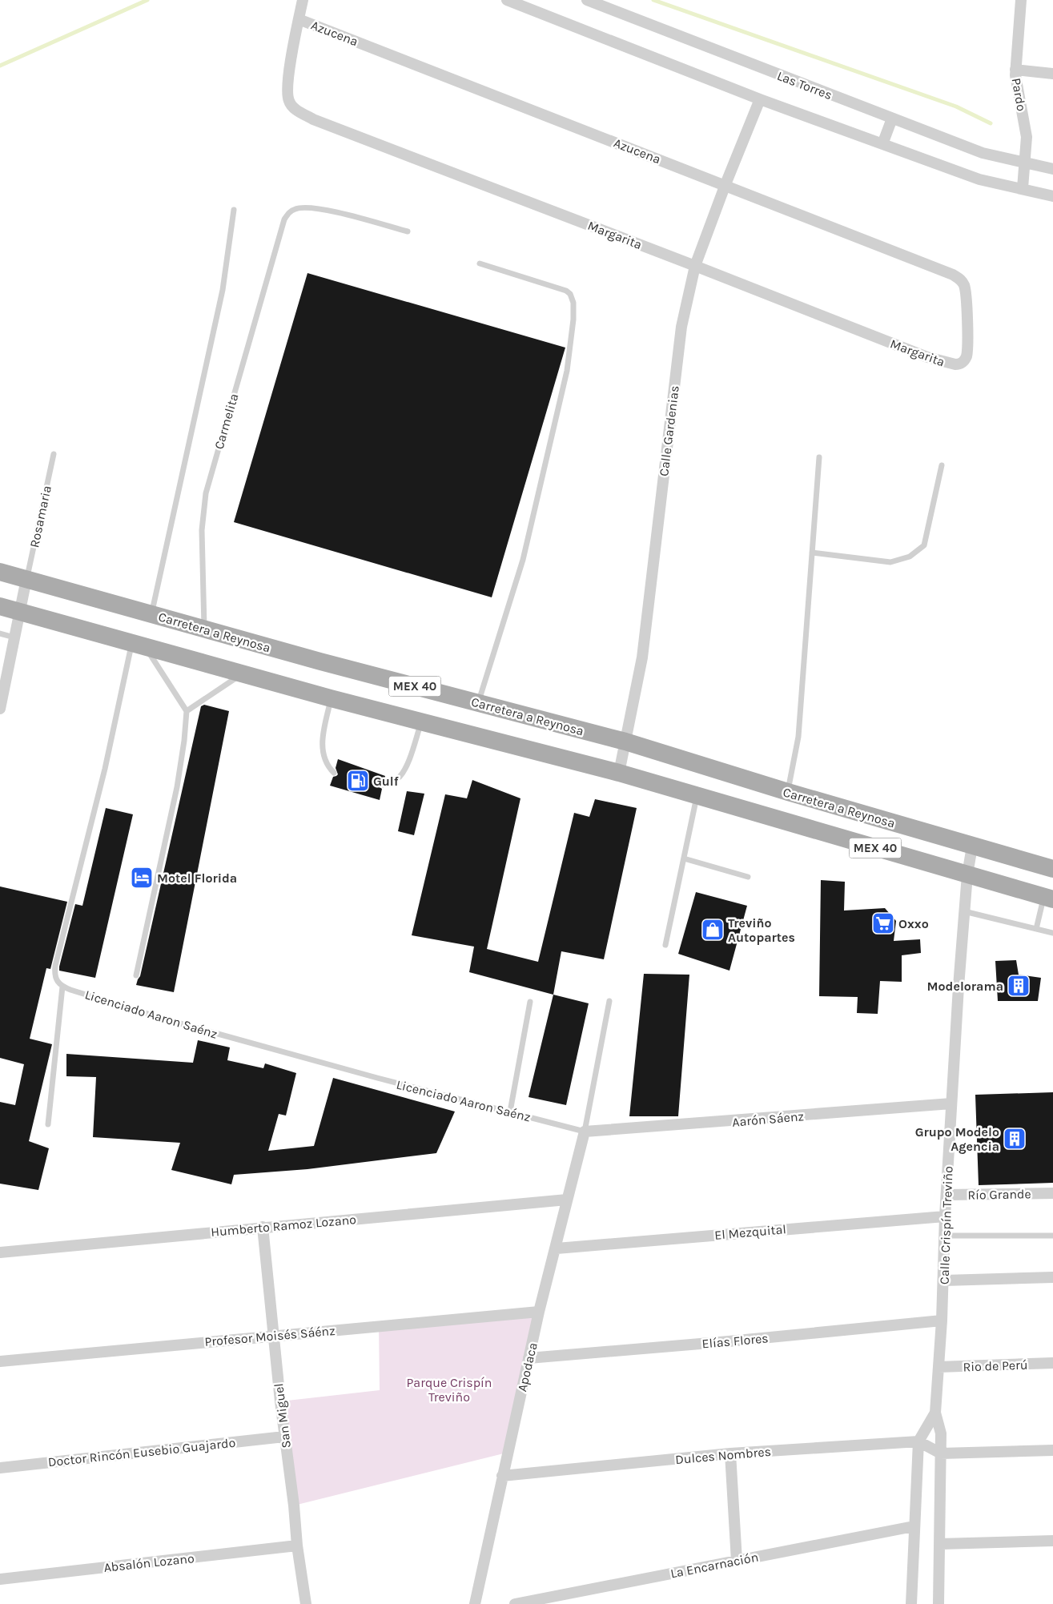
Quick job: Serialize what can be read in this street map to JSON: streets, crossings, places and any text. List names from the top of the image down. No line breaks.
{"streets":{"main road":["Carretera a Reynosa","MEX 40"],"street":["Azucena","Las Torres","Pardo","Margarita","Calle Gardenias","Aarón Sáenz","Río Grande","Humberto Ramoz Lozano","Calle Crispín Treviño","El Mezquital","Profesor Moisés Sáénz","Elías Flores","Rio de Perú","Apodaca","San Miguel","Doctor Rincón Eusebio Guajardo","Dulces Nombres","Absalón Lozano","La Encarnación"],"lane":["Carmelita","Rosamaria","Licenciado Aaron Saénz"]},"crossings":[["Azucena","Margarita"],["Azucena","Calle Gardenias"],["Las Torres","Pardo"],["Margarita","Calle Gardenias"],["Carmelita","Carretera a Reynosa"],["Calle Gardenias","Carretera a Reynosa"],["Calle Gardenias","MEX 40"],["Rosamaria","Carretera a Reynosa"],["Carretera a Reynosa","Calle Crispín Treviño"],["MEX 40","Calle Crispín Treviño"],["Licenciado Aaron Saénz","Aarón Sáenz"],["Licenciado Aaron Saénz","Apodaca"],["Aarón Sáenz","Calle Crispín Treviño"],["Aarón Sáenz","Apodaca"],["Río Grande","Calle Crispín Treviño"],["Humberto Ramoz Lozano","Apodaca"],["Humberto Ramoz Lozano","San Miguel"],["Calle Crispín Treviño","El Mezquital"],["Calle Crispín Treviño","Elías Flores"],["Calle Crispín Treviño","Rio de Perú"],["Calle Crispín Treviño","Dulces Nombres"],["Calle Crispín Treviño","La Encarnación"],["El Mezquital","Apodaca"],["Profesor Moisés Sáénz","Apodaca"],["Profesor Moisés Sáénz","San Miguel"],["Elías Flores","Apodaca"],["Apodaca","Dulces Nombres"],["San Miguel","Doctor Rincón Eusebio Guajardo"],["San Miguel","Absalón Lozano"]],"parks":["Parque Crispín Treviño"],"places":{"fuel station":["Gulf"],"hotel":["Motel Florida"],"supermarket":["Oxxo"],"shop":["Treviño Autopartes"],"building":["Modelorama","Grupo Modelo Agencia"]}}
